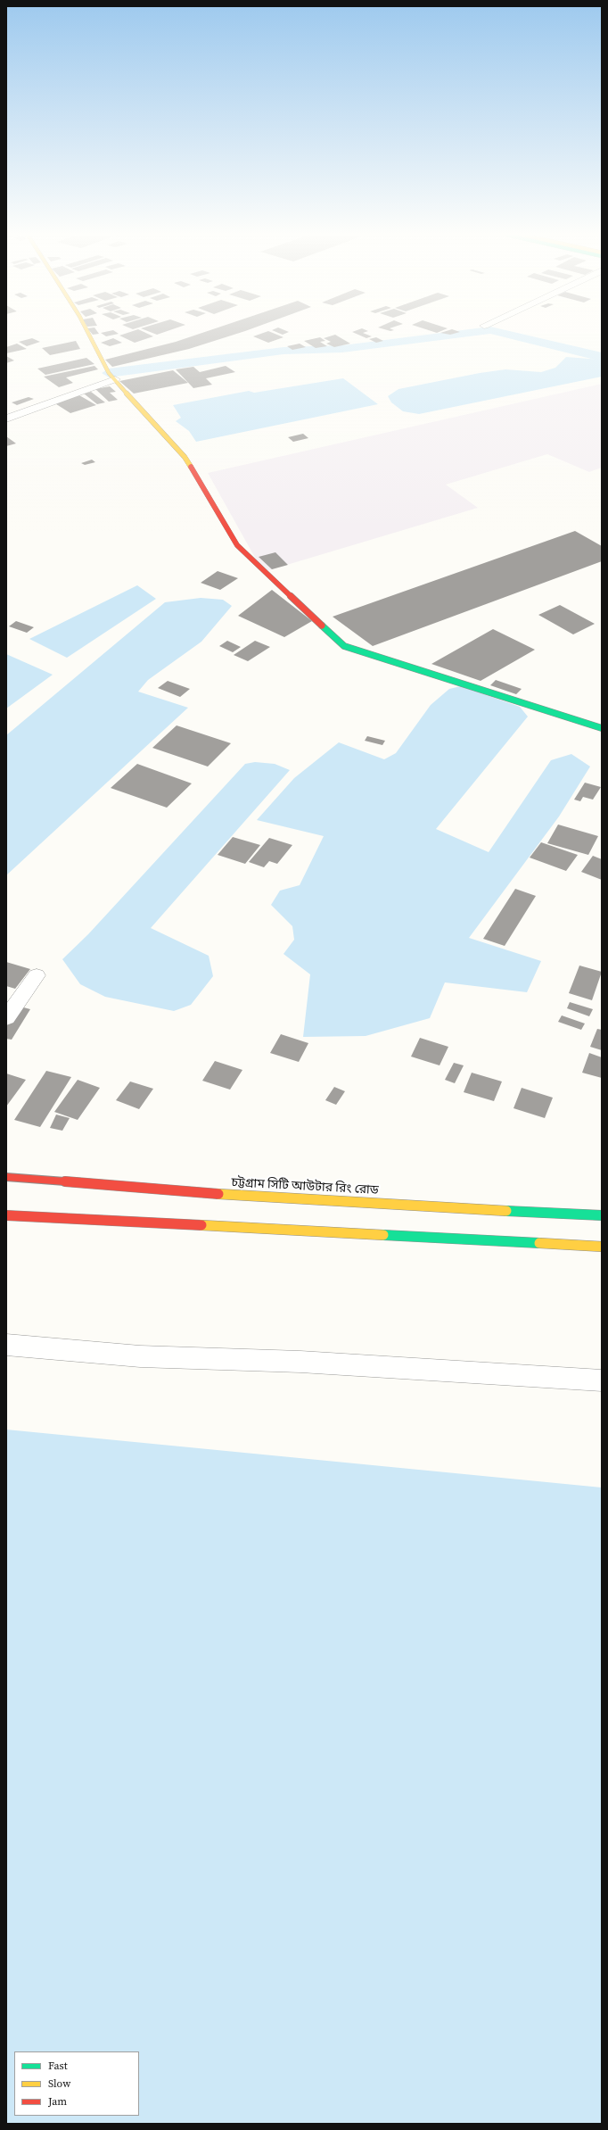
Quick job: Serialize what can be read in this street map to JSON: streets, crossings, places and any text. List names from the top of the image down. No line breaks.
{"streets":{"main road":["চট্টগ্রাম সিটি আউটার রিং রোড"]},"legend":["Fast","Slow","Jam"]}
